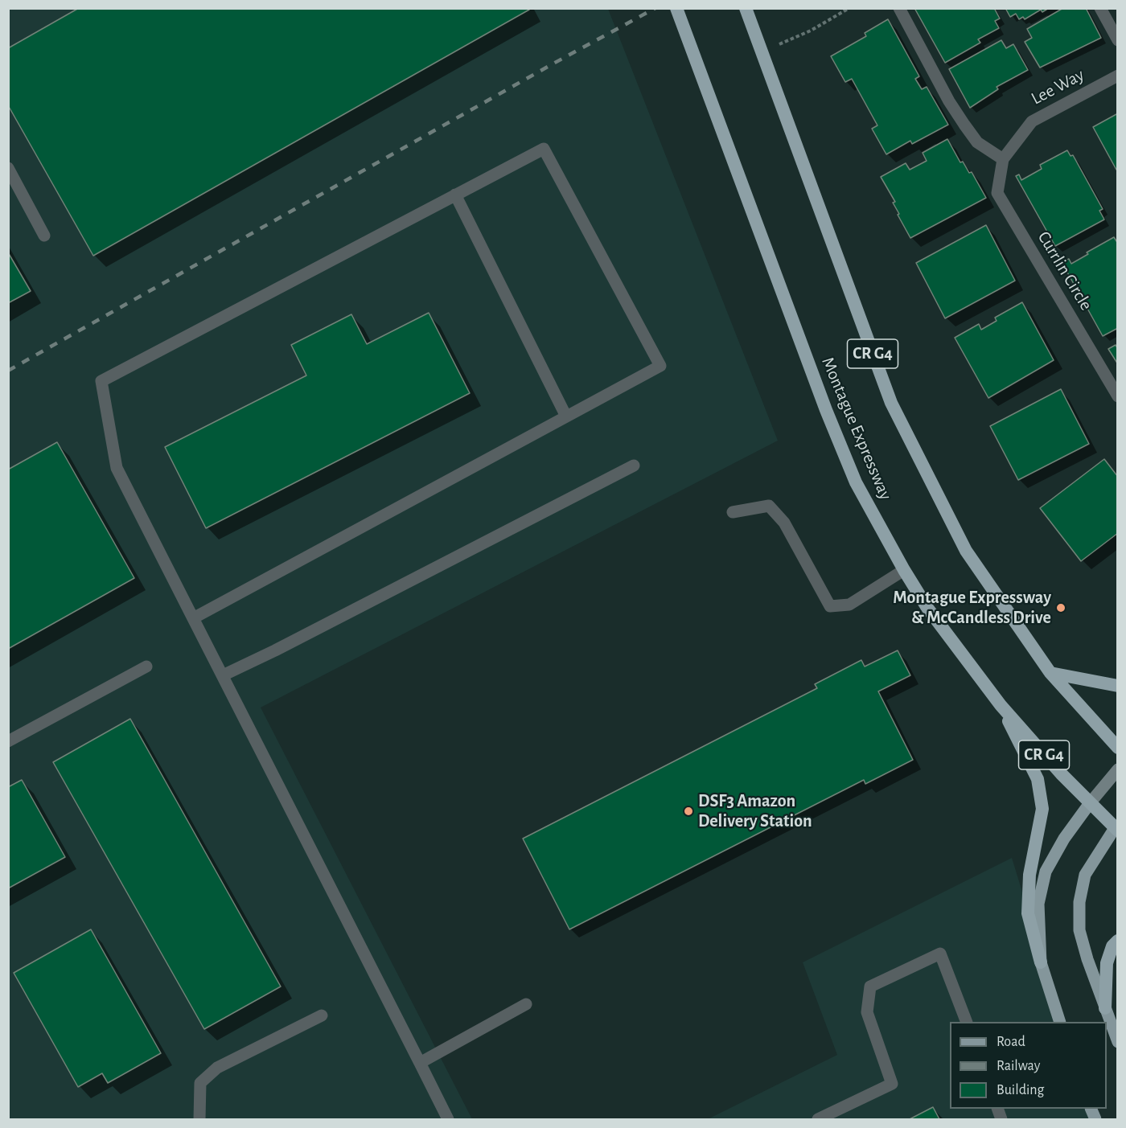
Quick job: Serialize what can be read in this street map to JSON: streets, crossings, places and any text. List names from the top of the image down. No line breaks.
{"streets":{"highway":["CR G4","Montague Expressway"],"street":["Lee Way","Currlin Circle"]},"crossings":[["Lee Way","Currlin Circle"]],"places":["Montague Expressway & McCandless Drive","DSF3 Amazon Delivery Station"],"legend":["Road","Railway","Building"]}
